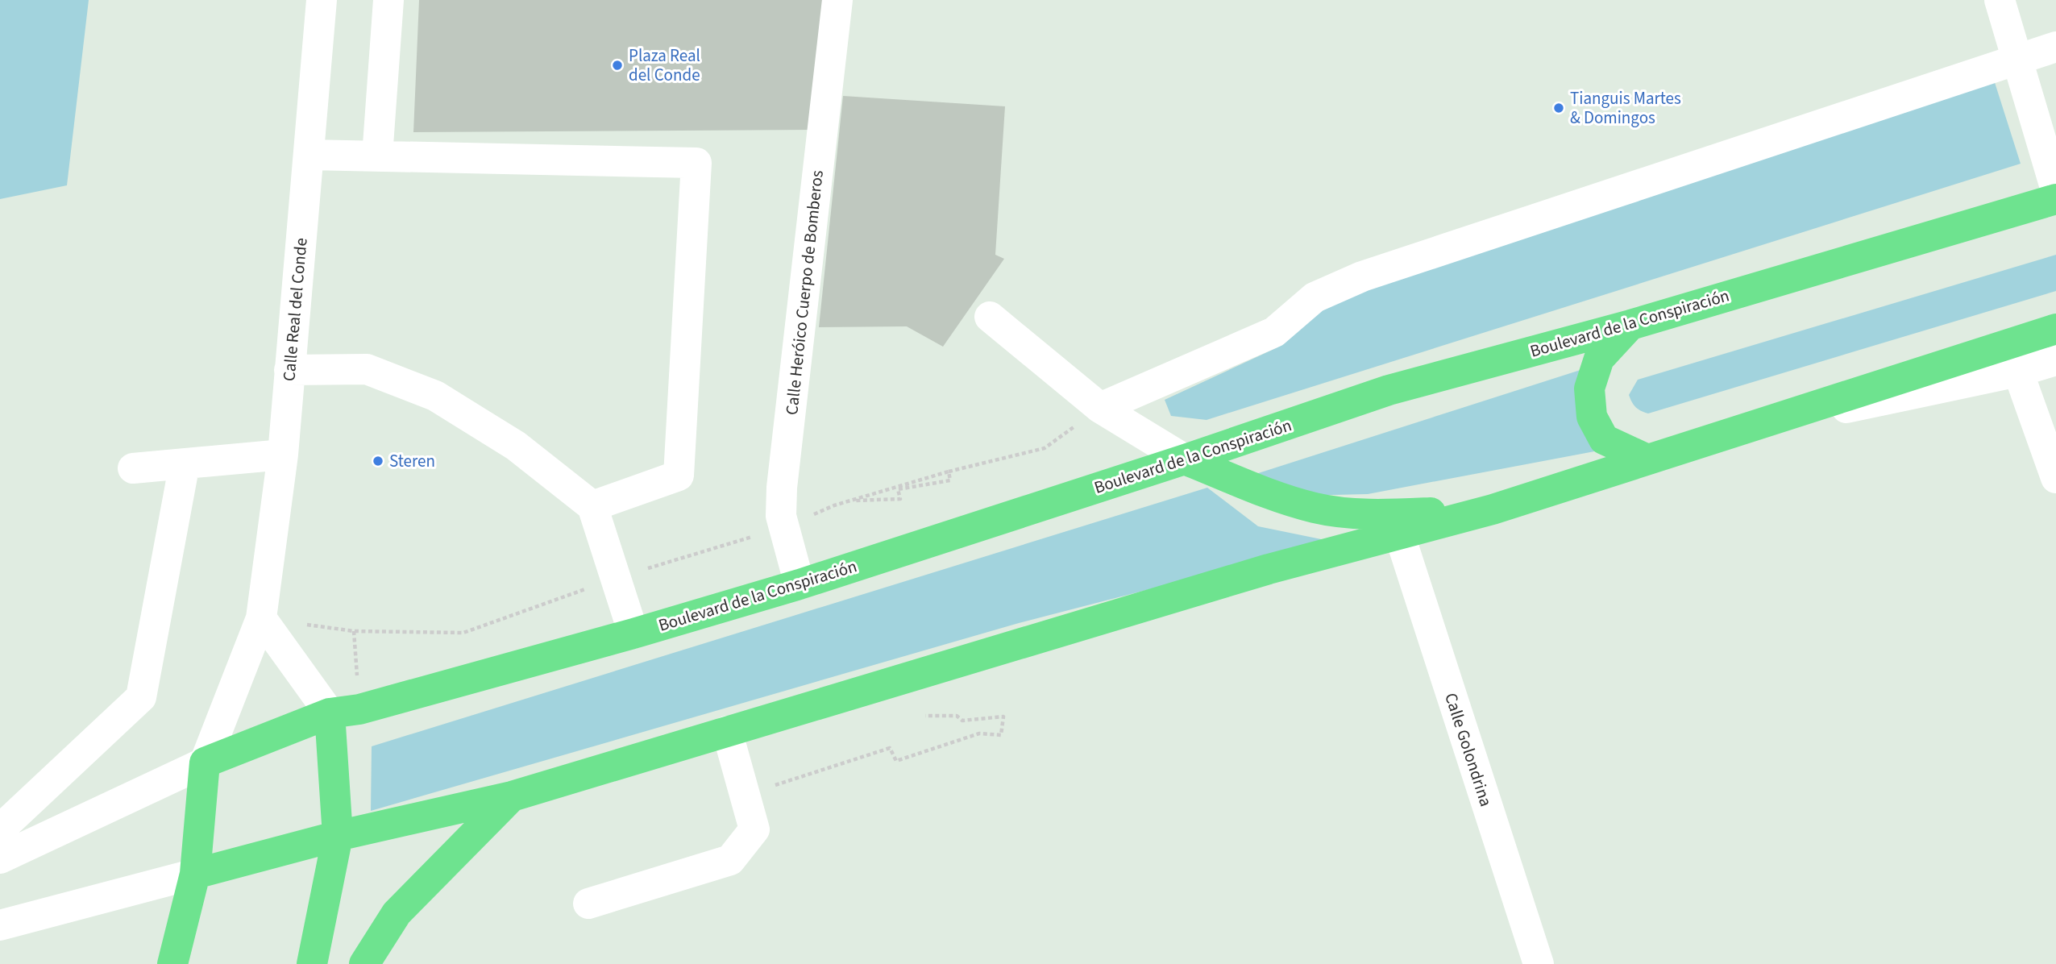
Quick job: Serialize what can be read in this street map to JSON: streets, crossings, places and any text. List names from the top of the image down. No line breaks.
{"streets":{"main road":["Boulevard de la Conspiración"],"street":["Calle Heróico Cuerpo de Bomberos","Calle Real del Conde","Calle Golondrina"]},"crossings":[["Calle Heróico Cuerpo de Bomberos","Boulevard de la Conspiración"],["Calle Real del Conde","Boulevard de la Conspiración"]],"places":["Plaza Real del Conde","Tianguis Martes & Domingos","Steren"]}
